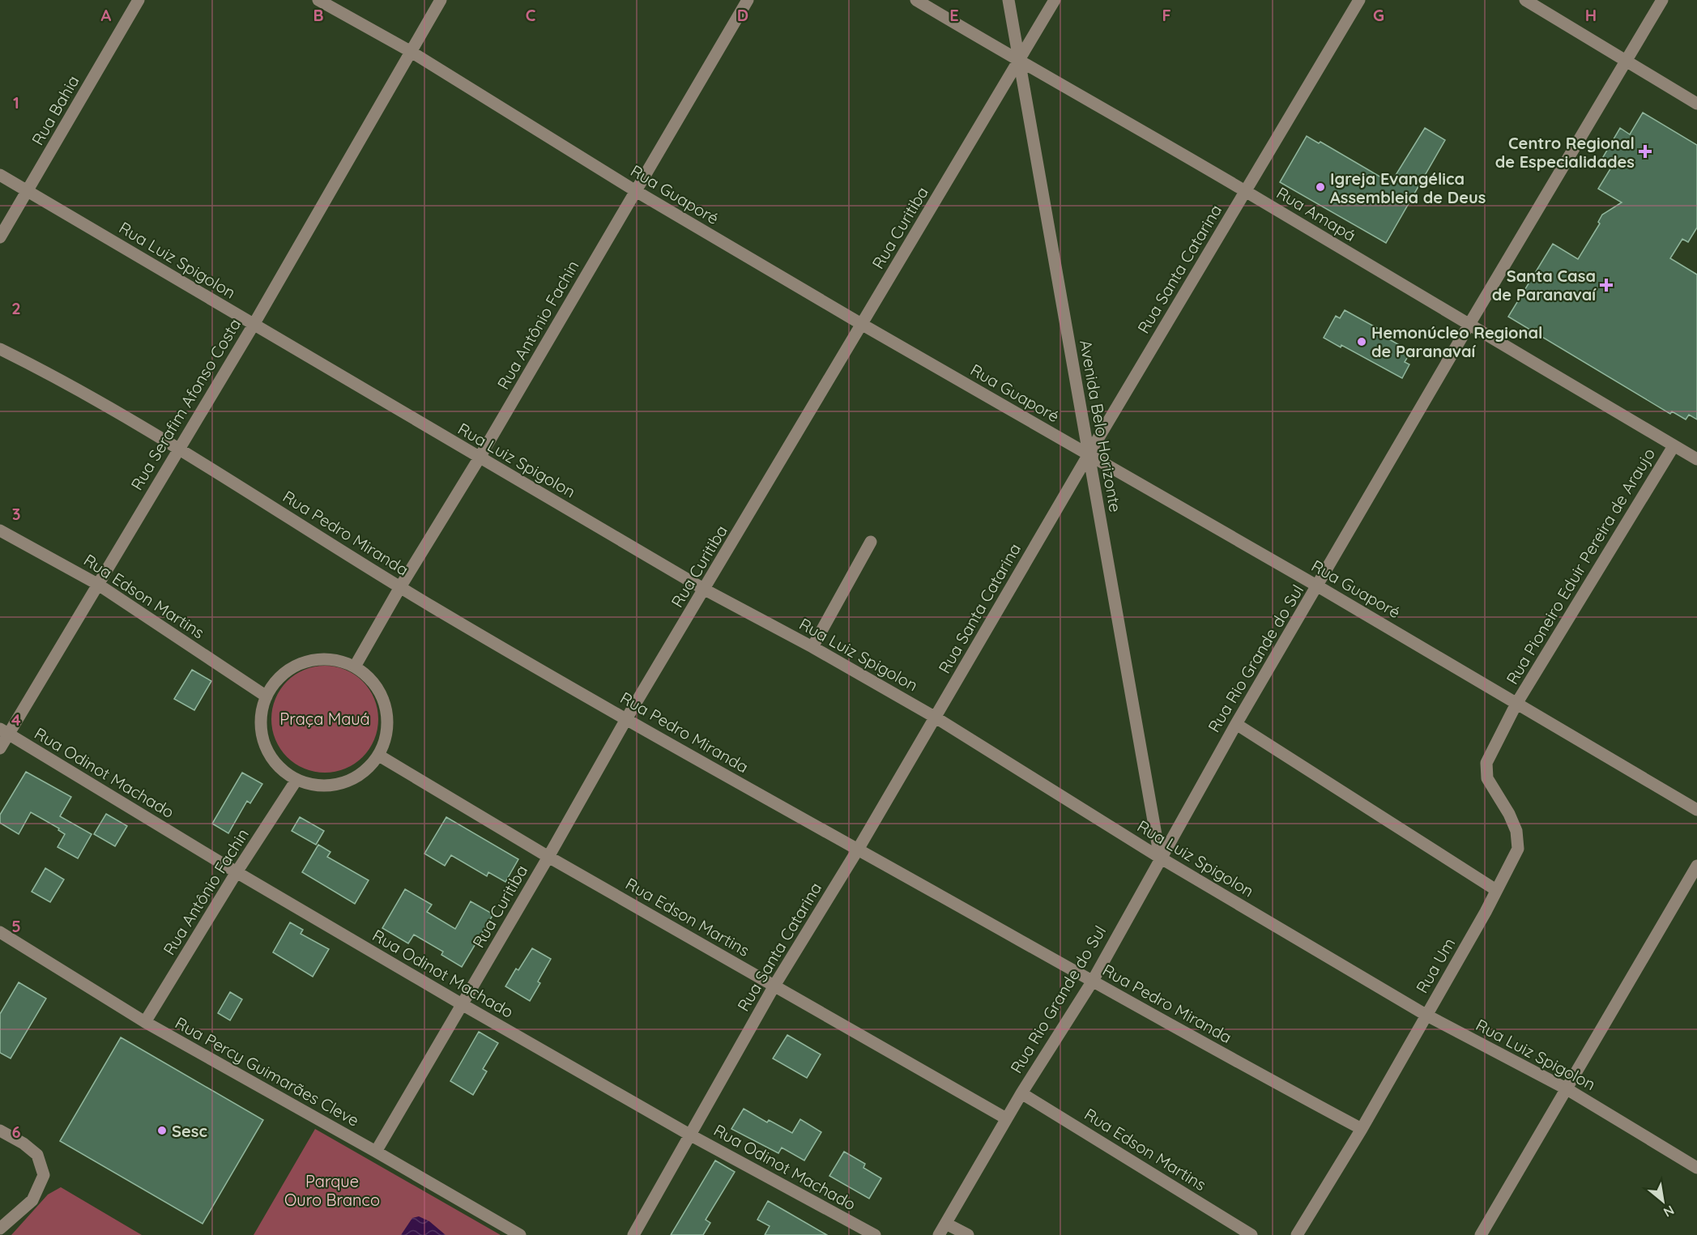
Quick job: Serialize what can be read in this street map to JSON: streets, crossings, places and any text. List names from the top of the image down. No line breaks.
{"streets":{"street":["Rua Bahia","Rua Guaporé","Rua Amapá","Rua Curitiba","Rua Luiz Spigolon","Rua Santa Catarina","Rua Antônio Fachin","Rua Serafim Afonso Costa","Avenida Belo Horizonte","Rua Pedro Miranda","Rua Pioneiro Eduir Pereira de Araujo","Rua Edson Martins","Rua Rio Grande do Sul","Rua Odinot Machado","Rua Um","Rua Percy Guimarães Cleve"]},"crossings":[["Rua Bahia","Rua Luiz Spigolon"],["Rua Guaporé","Rua Curitiba"],["Rua Guaporé","Rua Santa Catarina"],["Rua Guaporé","Rua Antônio Fachin"],["Rua Guaporé","Rua Serafim Afonso Costa"],["Rua Guaporé","Avenida Belo Horizonte"],["Rua Guaporé","Rua Pioneiro Eduir Pereira de Araujo"],["Rua Guaporé","Rua Rio Grande do Sul"],["Rua Guaporé","Rua Um"],["Rua Amapá","Rua Curitiba"],["Rua Amapá","Rua Santa Catarina"],["Rua Amapá","Avenida Belo Horizonte"],["Rua Amapá","Rua Pioneiro Eduir Pereira de Araujo"],["Rua Amapá","Rua Rio Grande do Sul"],["Rua Curitiba","Rua Luiz Spigolon"],["Rua Curitiba","Avenida Belo Horizonte"],["Rua Curitiba","Rua Pedro Miranda"],["Rua Curitiba","Rua Edson Martins"],["Rua Curitiba","Rua Odinot Machado"],["Rua Curitiba","Rua Percy Guimarães Cleve"],["Rua Luiz Spigolon","Rua Santa Catarina"],["Rua Luiz Spigolon","Rua Antônio Fachin"],["Rua Luiz Spigolon","Rua Serafim Afonso Costa"],["Rua Luiz Spigolon","Avenida Belo Horizonte"],["Rua Luiz Spigolon","Rua Rio Grande do Sul"],["Rua Luiz Spigolon","Rua Um"],["Rua Santa Catarina","Avenida Belo Horizonte"],["Rua Santa Catarina","Rua Pedro Miranda"],["Rua Santa Catarina","Rua Edson Martins"],["Rua Santa Catarina","Rua Odinot Machado"],["Rua Antônio Fachin","Rua Pedro Miranda"],["Rua Antônio Fachin","Rua Edson Martins"],["Rua Antônio Fachin","Rua Odinot Machado"],["Rua Antônio Fachin","Rua Percy Guimarães Cleve"],["Rua Serafim Afonso Costa","Rua Pedro Miranda"],["Rua Serafim Afonso Costa","Rua Edson Martins"],["Rua Serafim Afonso Costa","Rua Odinot Machado"],["Avenida Belo Horizonte","Rua Rio Grande do Sul"],["Rua Pedro Miranda","Rua Rio Grande do Sul"],["Rua Pedro Miranda","Rua Um"],["Rua Pioneiro Eduir Pereira de Araujo","Rua Um"],["Rua Edson Martins","Rua Rio Grande do Sul"]],"parks":["Praça Mauá","Parque Ouro Branco"],"places":{"health":["Centro Regional de Especialidades","Santa Casa de Paranavaí"],"other":["Igreja Evangélica Assembleia de Deus","Hemonúcleo Regional de Paranavaí","Sesc"]},"north":"bottom right","grid":{"columns":["A","B","C","D","E","F","G","H"],"rows":["1","2","3","4","5","6"]}}
